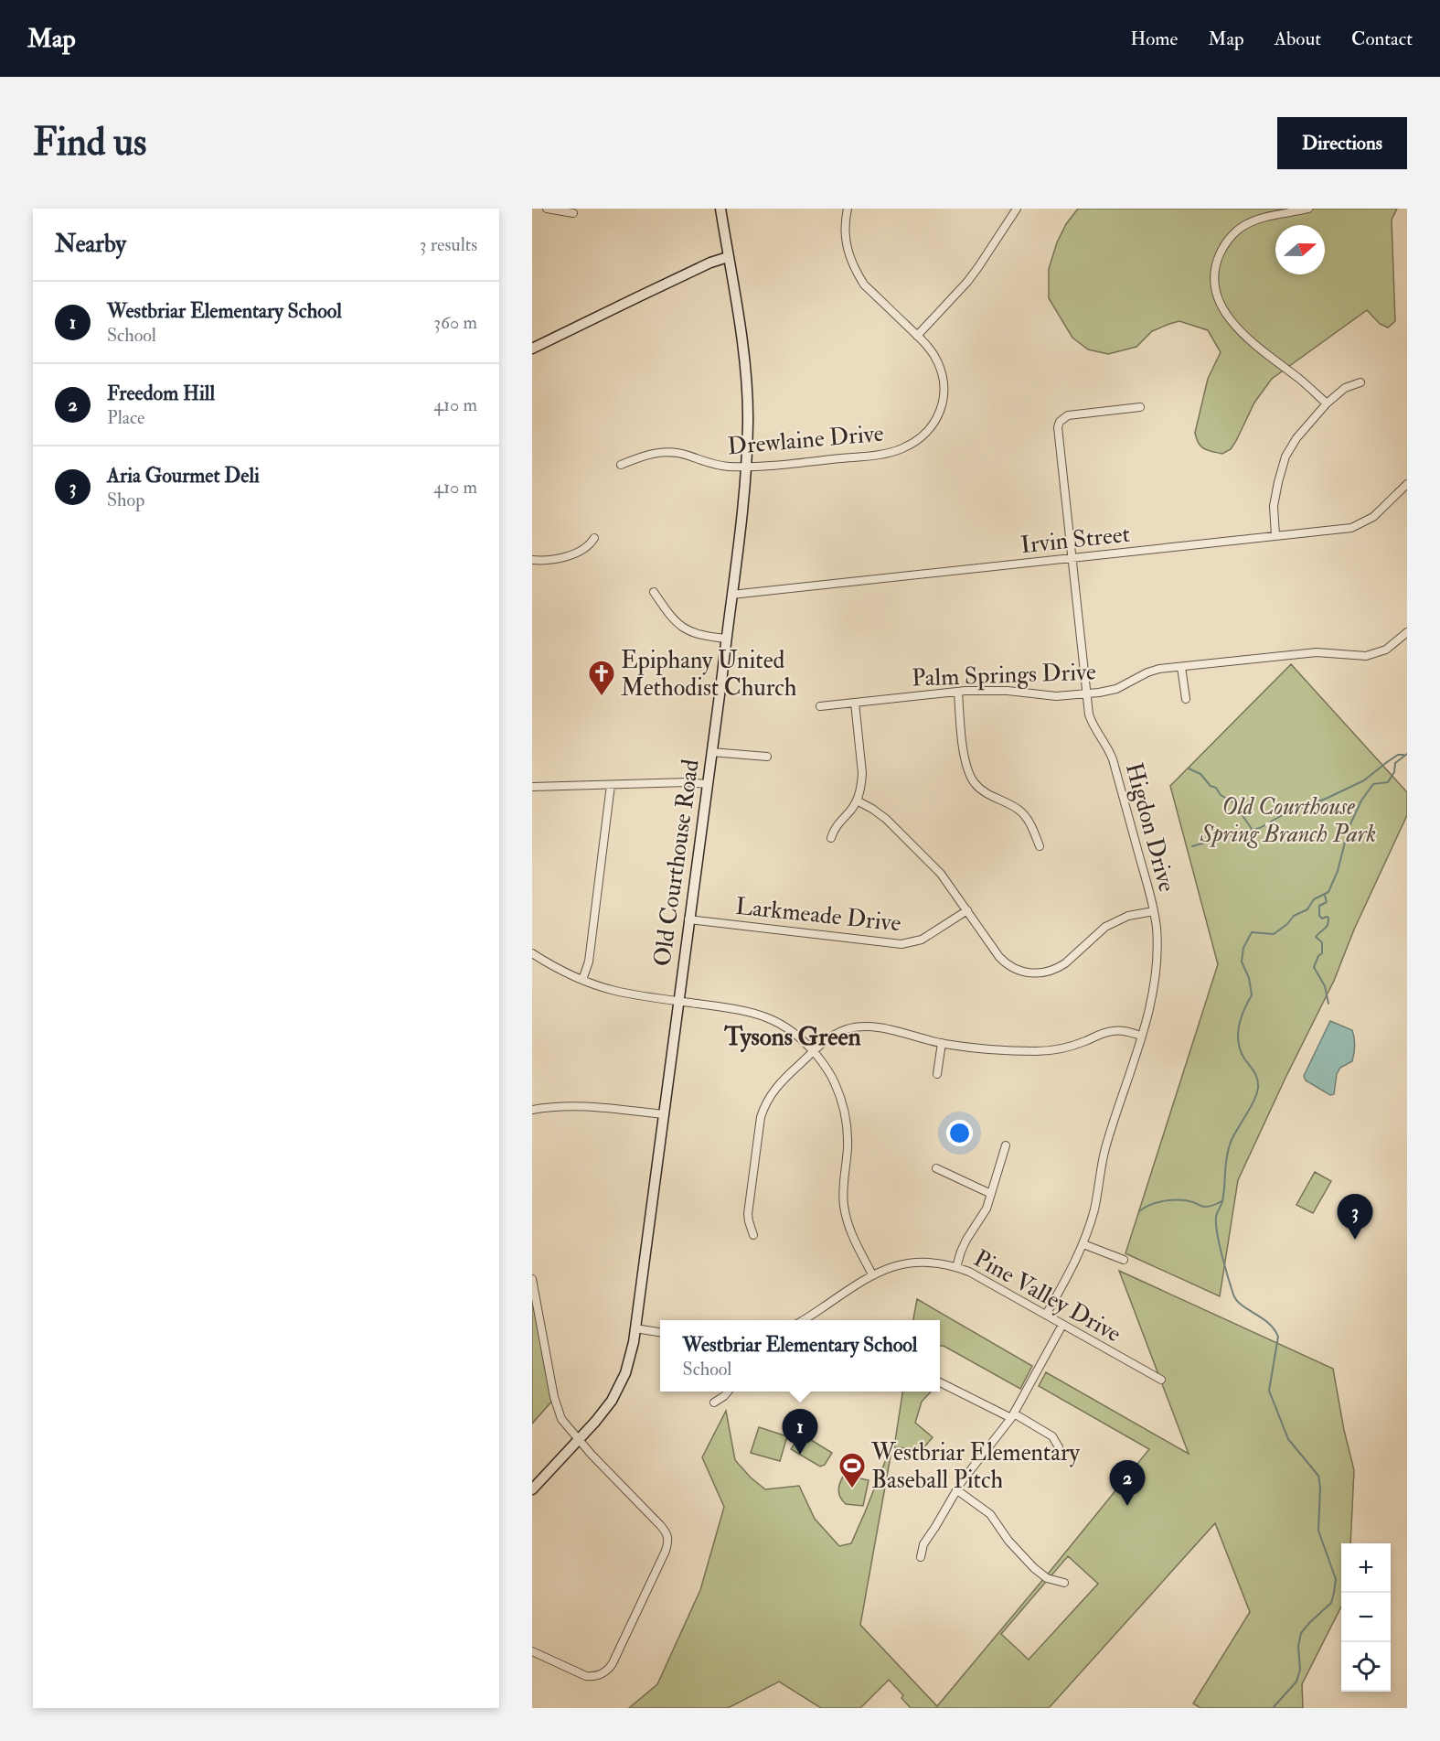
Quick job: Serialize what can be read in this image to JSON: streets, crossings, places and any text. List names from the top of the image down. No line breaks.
{"streets":{"street":["Drewlaine Drive","Irvin Street","Palm Springs Drive","Higdon Drive","Old Courthouse Road","Larkmeade Drive","Pine Valley Drive"]},"crossings":[["Drewlaine Drive","Old Courthouse Road"],["Irvin Street","Higdon Drive"],["Irvin Street","Old Courthouse Road"],["Palm Springs Drive","Higdon Drive"],["Higdon Drive","Pine Valley Drive"],["Old Courthouse Road","Larkmeade Drive"]],"districts":["Tysons Green"],"parks":["Old Courthouse Spring Branch Park"],"places":{"church":["Epiphany United Methodist Church"],"sports":["Westbriar Elementary Baseball Pitch"]},"north":"right","page":{"header":"Map","nav":["Home","Map","About","Contact"],"buttons":"Directions","title":"Find us","heading":["Nearby","3 results"],"list":[{"mark":"1","name":"Westbriar Elementary School","note":"School","value":"360 m"},{"mark":"2","name":"Freedom Hill","note":"Place","value":"410 m"},{"mark":"3","name":"Aria Gourmet Deli","note":"Shop","value":"410 m"}],"pins":["3","1","2"],"popup":["Westbriar Elementary School","School"],"map_buttons":["+","−"]}}
